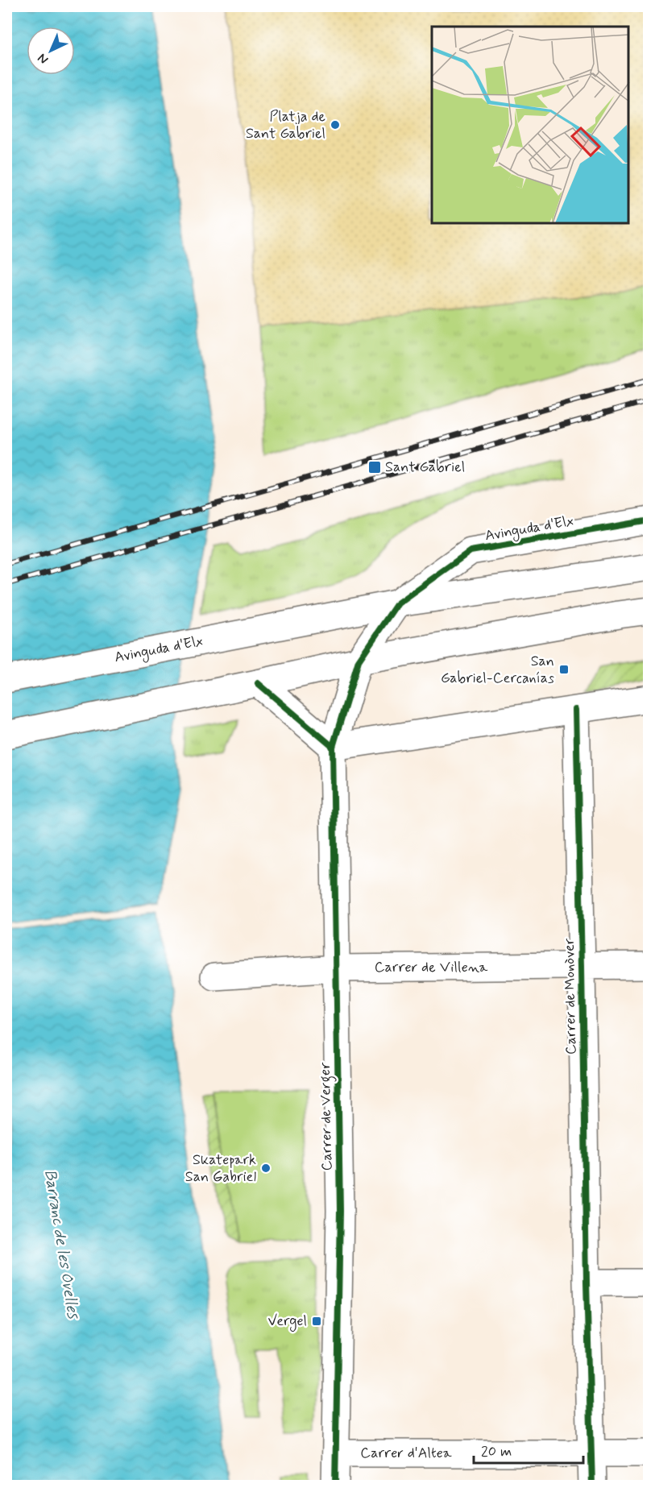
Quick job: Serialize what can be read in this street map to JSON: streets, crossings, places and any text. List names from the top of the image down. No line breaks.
{"streets":{"street":["Avinguda d'Elx","Carrer de Villena","Carrer de Monòver","Carrer de Verger","Carrer d'Altea"]},"crossings":[["Avinguda d'Elx","Carrer de Verger"],["Carrer de Villena","Carrer de Monòver"],["Carrer de Villena","Carrer de Verger"],["Carrer de Monòver","Carrer d'Altea"],["Carrer de Verger","Carrer d'Altea"]],"water":["Barranc de les Ovelles"],"places":{"other":["Platja de Sant Gabriel","Skatepark San Gabriel"],"transit":["Sant Gabriel","San Gabriel-Cercanías","Vergel"]},"scale_bar":"20 m","north":"bottom left"}
